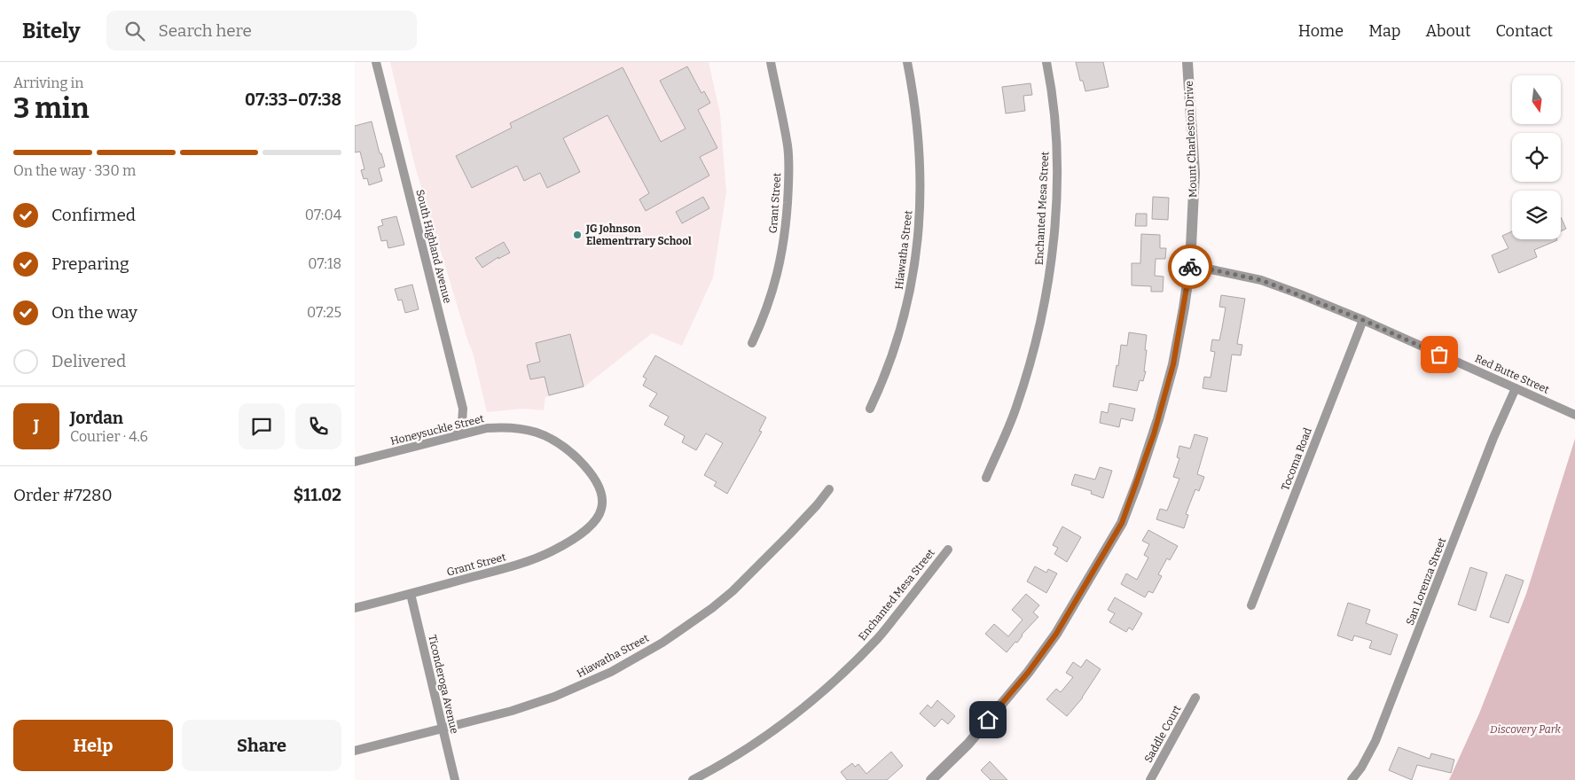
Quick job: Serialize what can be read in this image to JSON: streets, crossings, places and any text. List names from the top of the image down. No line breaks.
{"streets":{"street":["Mount Charleston Drive","Grant Street","Enchanted Mesa Street","South Highland Avenue","Hiawatha Street","Red Butte Street","Honeysuckle Street","Tocoma Road","San Lorenza Street","Ticonderoga Avenue","Saddle Court"]},"crossings":[["Mount Charleston Drive","Red Butte Street"],["Grant Street","Honeysuckle Street"],["Grant Street","Ticonderoga Avenue"],["South Highland Avenue","Honeysuckle Street"],["Hiawatha Street","Ticonderoga Avenue"],["Red Butte Street","Tocoma Road"],["Red Butte Street","San Lorenza Street"]],"parks":["Discovery Park"],"places":["JG Johnson Elementrrary School"],"north":"bottom","page":{"header":"Bitely","search":"Search here","nav":["Home","Map","About","Contact"],"heading":["3 min","Arriving in","07:33–07:38"],"panel":["Jordan","Courier · 4.6","Order #7280","$11.02"],"bar":"On the way · 330 m","list":[["Confirmed","07:04"],["Preparing","07:18"],["On the way","07:25"],"Delivered"],"round":"J","buttons":["Help","Share"]}}
